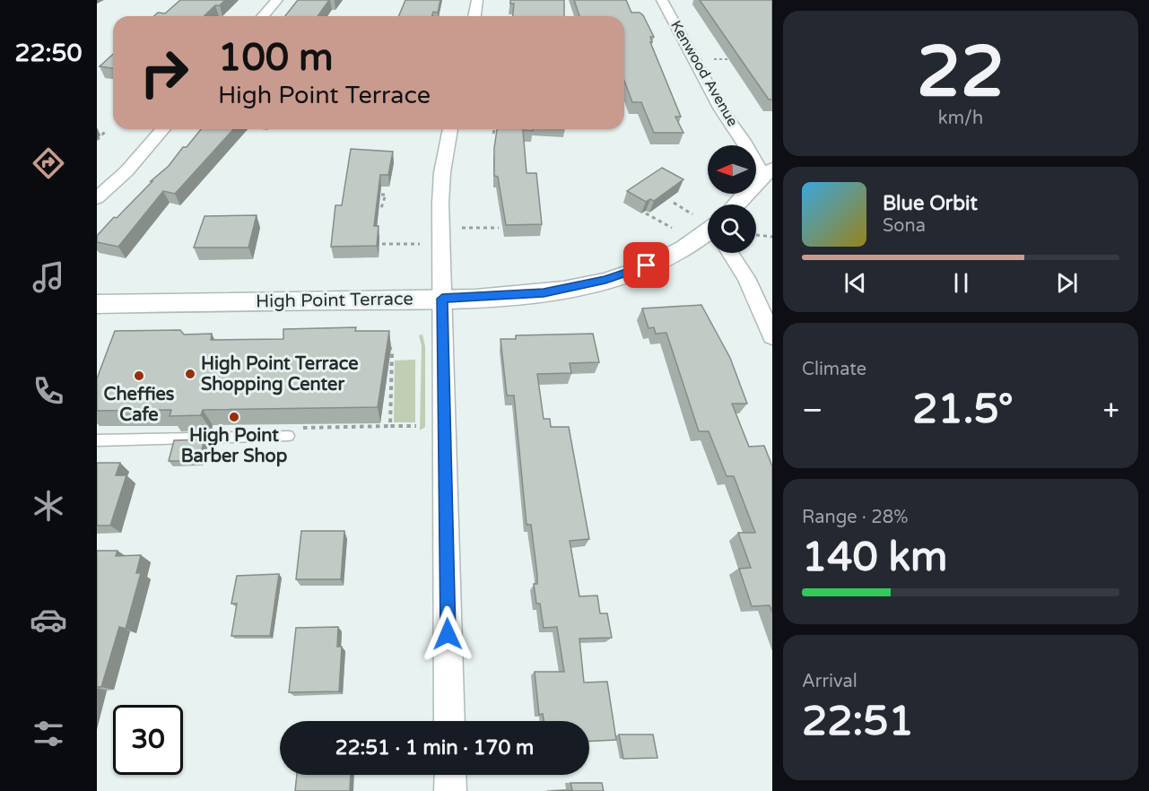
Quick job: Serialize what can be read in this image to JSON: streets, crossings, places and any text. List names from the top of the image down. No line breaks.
{"streets":{"street":["Kenwood Avenue","High Point Terrace"]},"crossings":[["Kenwood Avenue","High Point Terrace"]],"places":["High Point Terrace Shopping Center","Cheffies Cafe","High Point Barber Shop"],"north":"left","page":{"tabs":"22:50","tile":[["22","km/h"],"Climate",["Range · 28%","140 km"],["Arrival","22:51"]],"turn":["100 m","High Point Terrace"],"song":["Blue Orbit","Sona"],"heat":["−","21.5°","+"],"limit":"30","trip":"22:51 · 1 min · 170 m"}}
